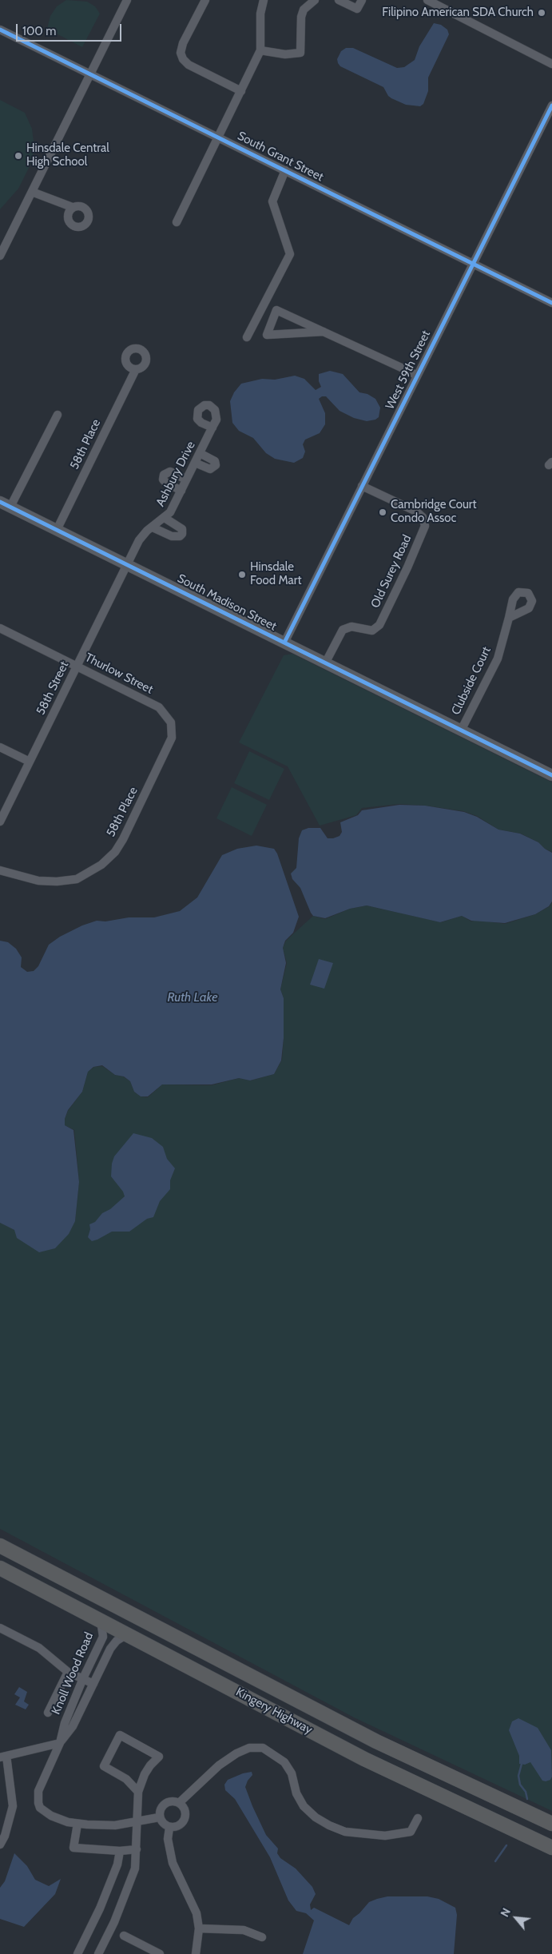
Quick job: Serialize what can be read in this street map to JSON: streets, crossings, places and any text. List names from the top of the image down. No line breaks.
{"streets":{"highway":["Kingery Highway"],"street":["South Grant Street","West 59th Street","58th Place","Ashbury Drive","Old Surey Road","South Madison Street","Thurlow Street","Clubside Court","58th Street","Knoll Wood Road"]},"crossings":[["South Grant Street","West 59th Street"],["West 59th Street","Old Surey Road"],["West 59th Street","South Madison Street"],["58th Place","South Madison Street"],["58th Place","Thurlow Street"],["Ashbury Drive","South Madison Street"],["Ashbury Drive","58th Street"],["Old Surey Road","South Madison Street"],["South Madison Street","Clubside Court"],["South Madison Street","58th Street"],["Thurlow Street","58th Street"],["Knoll Wood Road","Kingery Highway"]],"water":["Ruth Lake"],"places":["Filipino American SDA Church","Hinsdale Central High School","Cambridge Court Condo Assoc","Hinsdale Food Mart"],"scale_bar":"100 m","north":"top left"}
